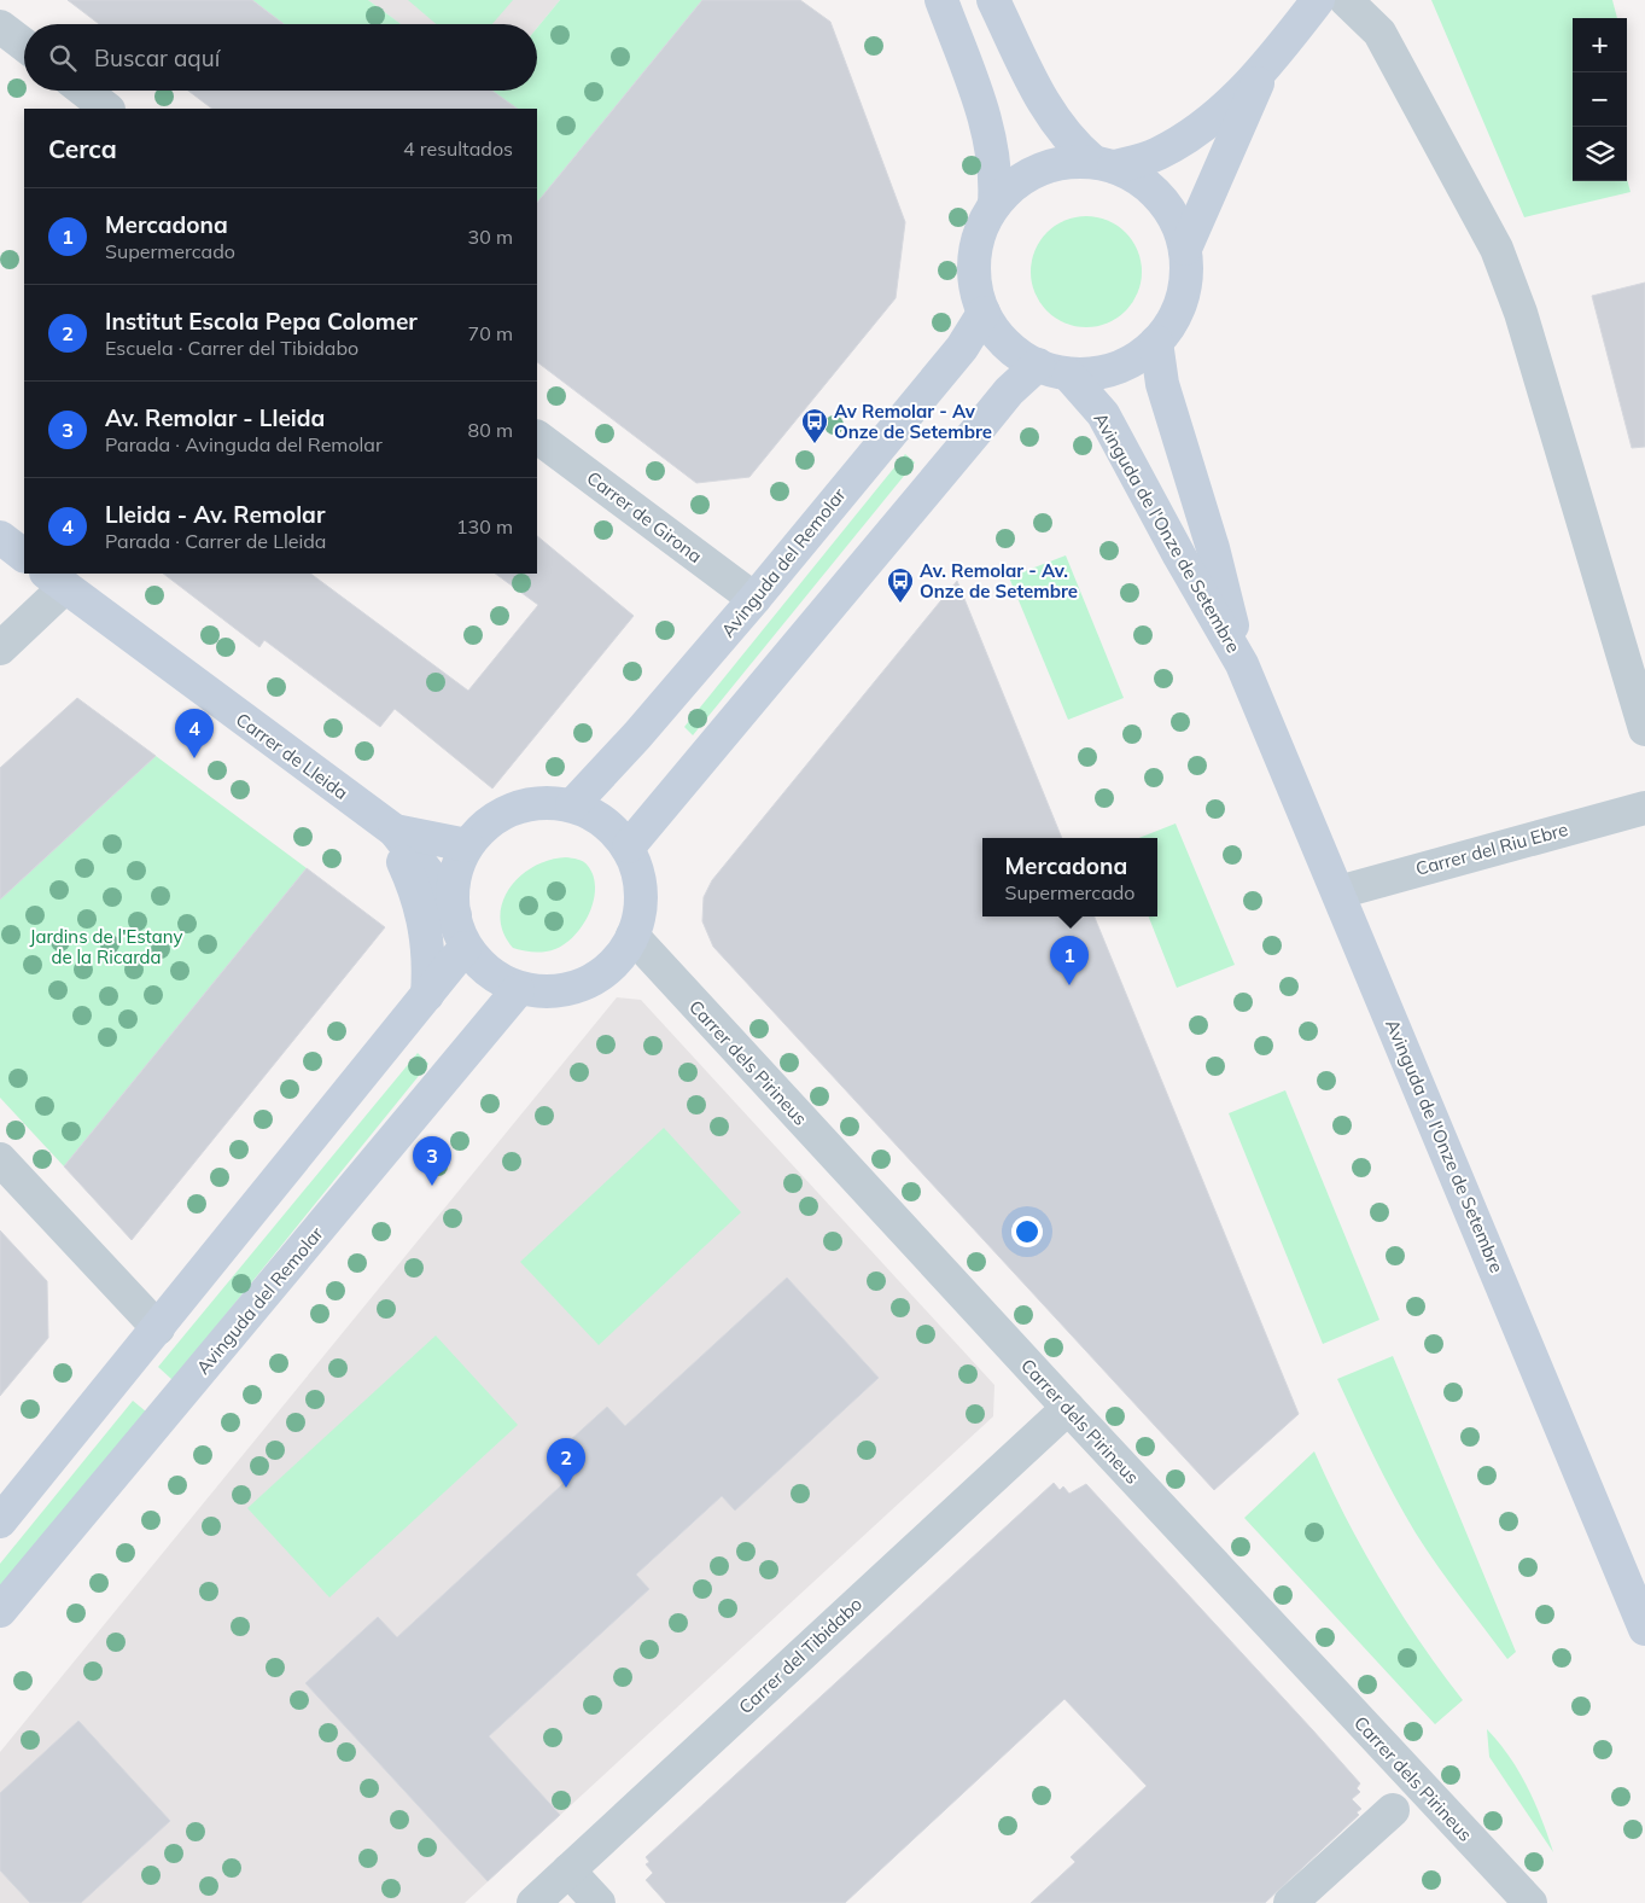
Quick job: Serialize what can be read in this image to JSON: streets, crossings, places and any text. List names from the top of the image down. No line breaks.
{"streets":{"street":["Carrer de Girona","Avinguda de l'Onze de Setembre","Avinguda del Remolar","Carrer de Lleida","Carrer del Riu Ebre","Carrer dels Pirineus","Carrer del Tibidabo"]},"crossings":[["Carrer de Girona","Avinguda del Remolar"],["Avinguda de l'Onze de Setembre","Avinguda del Remolar"],["Avinguda de l'Onze de Setembre","Carrer del Riu Ebre"],["Avinguda del Remolar","Carrer de Lleida"],["Avinguda del Remolar","Carrer dels Pirineus"],["Carrer de Lleida","Carrer dels Pirineus"],["Carrer dels Pirineus","Carrer del Tibidabo"]],"parks":["Jardins de l'Estany de la Ricarda"],"places":{"bus stop":["Av Remolar - Av Onze de Setembre","Av. Remolar - Av. Onze de Setembre"]},"page":{"map_buttons":["+","−"],"search":"Buscar aquí","heading":["Cerca","4 resultados"],"list":[{"mark":"1","name":"Mercadona","note":"Supermercado","value":"30 m"},{"mark":"2","name":"Institut Escola Pepa Colomer","note":"Escuela · Carrer del Tibidabo","value":"70 m"},{"mark":"3","name":"Av. Remolar - Lleida","note":"Parada · Avinguda del Remolar","value":"80 m"},{"mark":"4","name":"Lleida - Av. Remolar","note":"Parada · Carrer de Lleida","value":"130 m"}],"pins":["4","1","3","2"],"popup":["Mercadona","Supermercado"]}}
